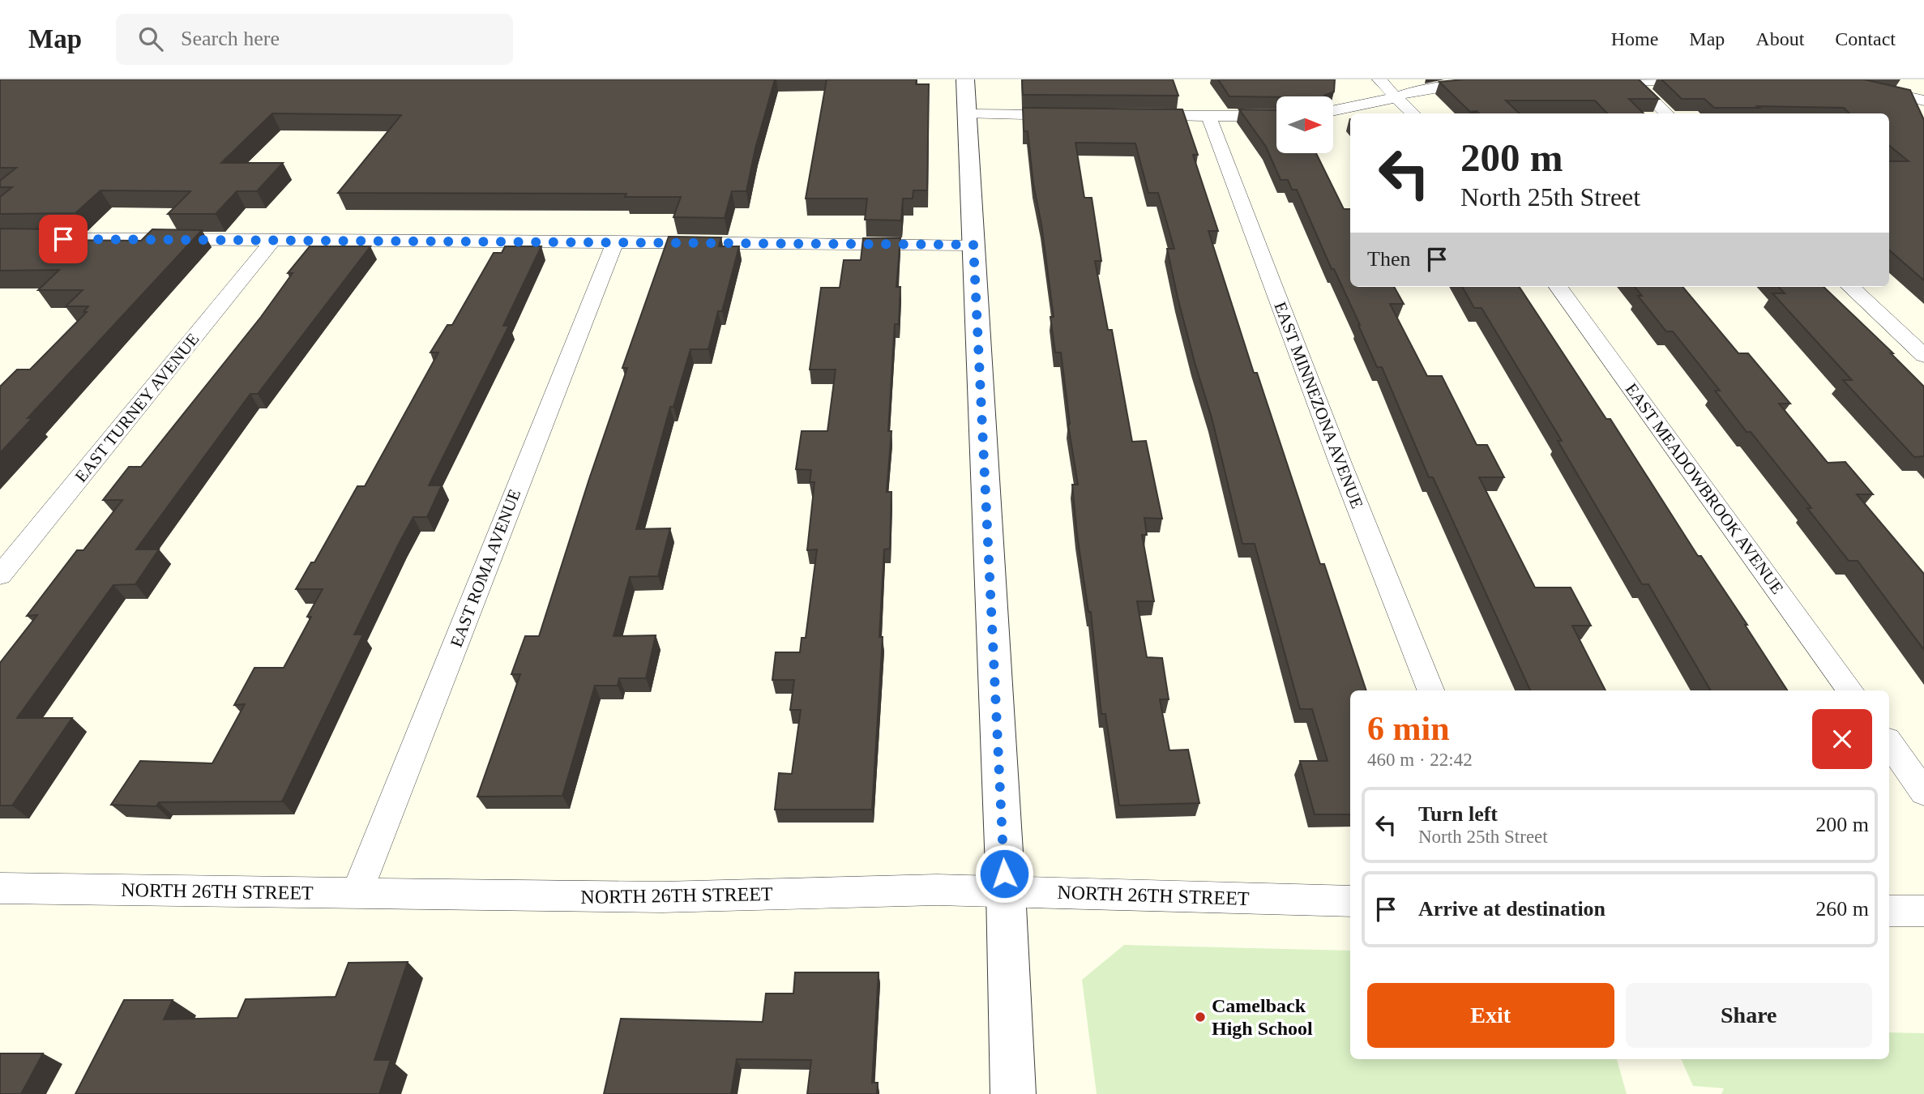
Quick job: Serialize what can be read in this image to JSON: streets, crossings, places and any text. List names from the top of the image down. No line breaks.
{"streets":{"street":["EAST MINNEZONA AVENUE","EAST TURNEY AVENUE","EAST MEADOWBROOK AVENUE","EAST ROMA AVENUE","NORTH 26TH STREET"]},"crossings":[["EAST ROMA AVENUE","NORTH 26TH STREET"]],"places":["Camelback High School"],"north":"right","page":{"header":"Map","search":"Search here","nav":["Home","Map","About","Contact"],"turn":["200 m","North 25th Street"],"then":"Then","heading":["6 min","460 m · 22:42"],"list":[{"name":"Turn left","note":"North 25th Street","value":"200 m"},{"name":"Arrive at destination","value":"260 m"}],"buttons":["Exit","Share"]}}
